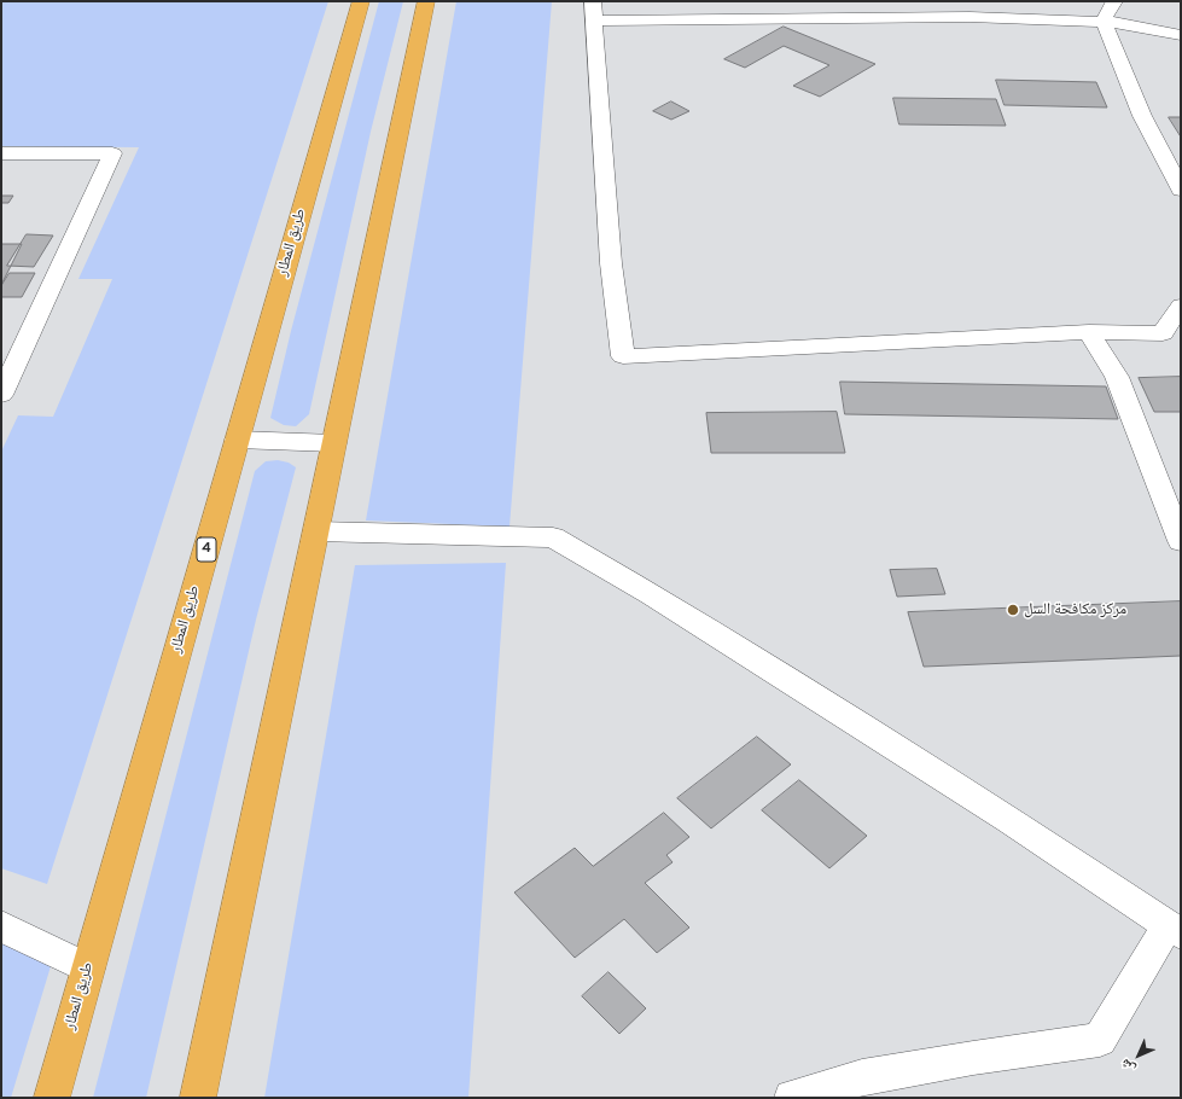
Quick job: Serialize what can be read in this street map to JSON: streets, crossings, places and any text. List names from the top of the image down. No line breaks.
{"streets":{"highway":["طريق المطار","4"]},"places":["مركز مكافحة السل"],"north":"bottom left"}
